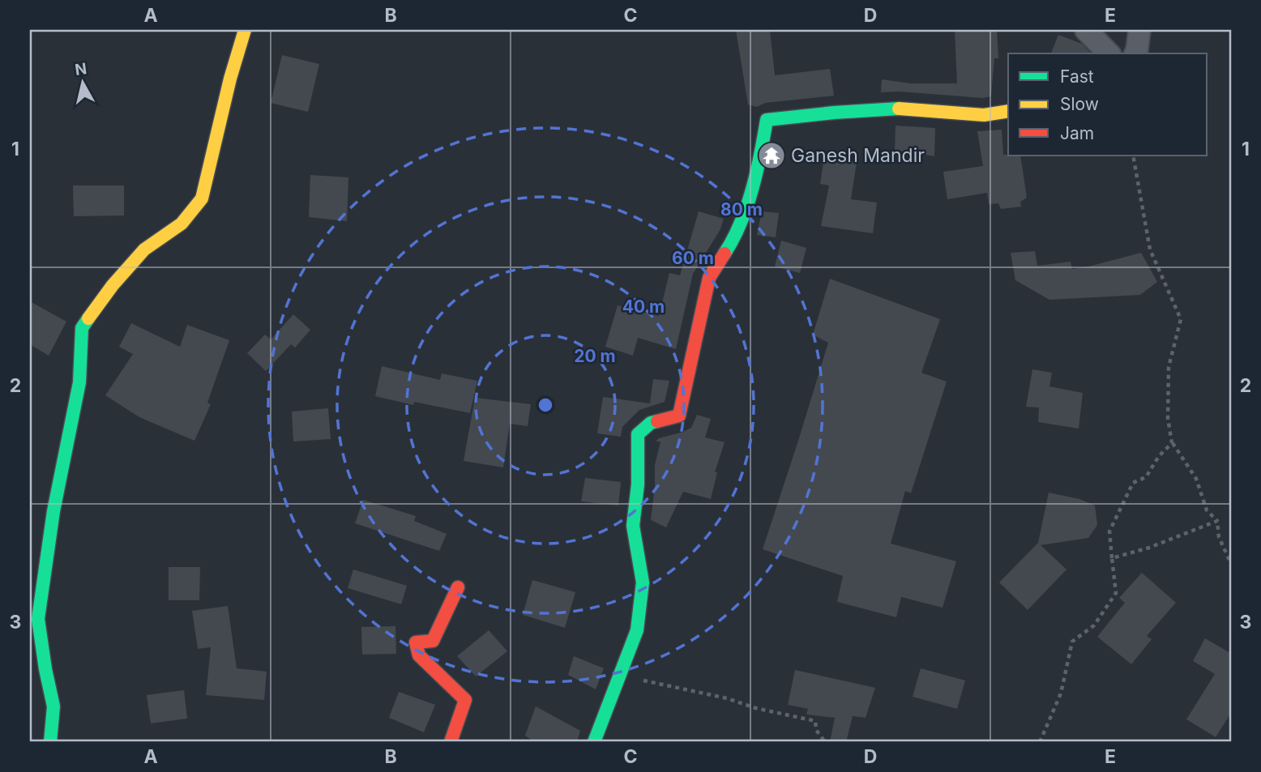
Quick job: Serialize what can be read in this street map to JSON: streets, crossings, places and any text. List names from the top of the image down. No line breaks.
{"places":{"temple":["Ganesh Mandir"]},"legend":["Fast","Slow","Jam"],"north":"top","grid":{"columns":["A","B","C","D","E"],"rows":["1","2","3"]},"rings":["80 m","60 m","40 m","20 m"]}
